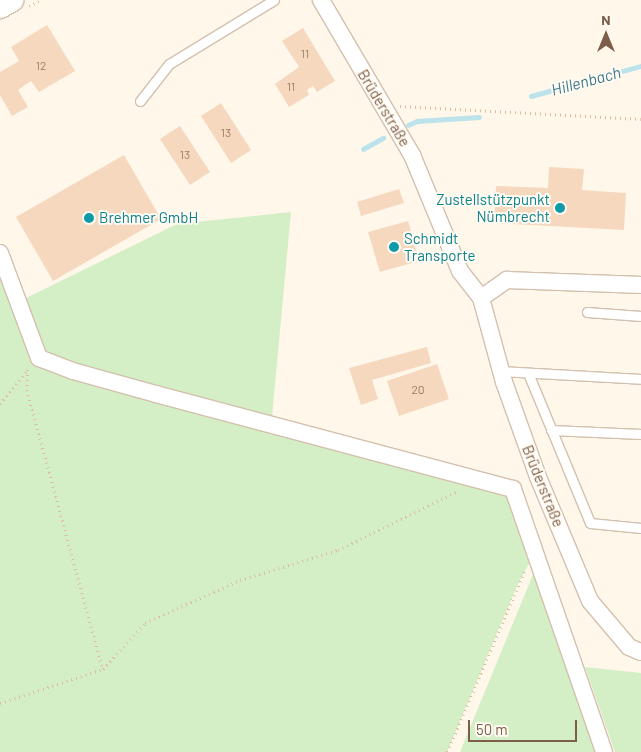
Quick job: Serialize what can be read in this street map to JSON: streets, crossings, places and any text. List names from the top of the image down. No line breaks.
{"streets":{"street":["Brüderstraße"]},"water":["Hillenbach"],"places":["Zustellstützpunkt Nümbrecht","Brehmer GmbH","Schmidt Transporte"],"house_numbers":["11","12","11","13","13","20"],"scale_bar":"50 m","north":"top"}
